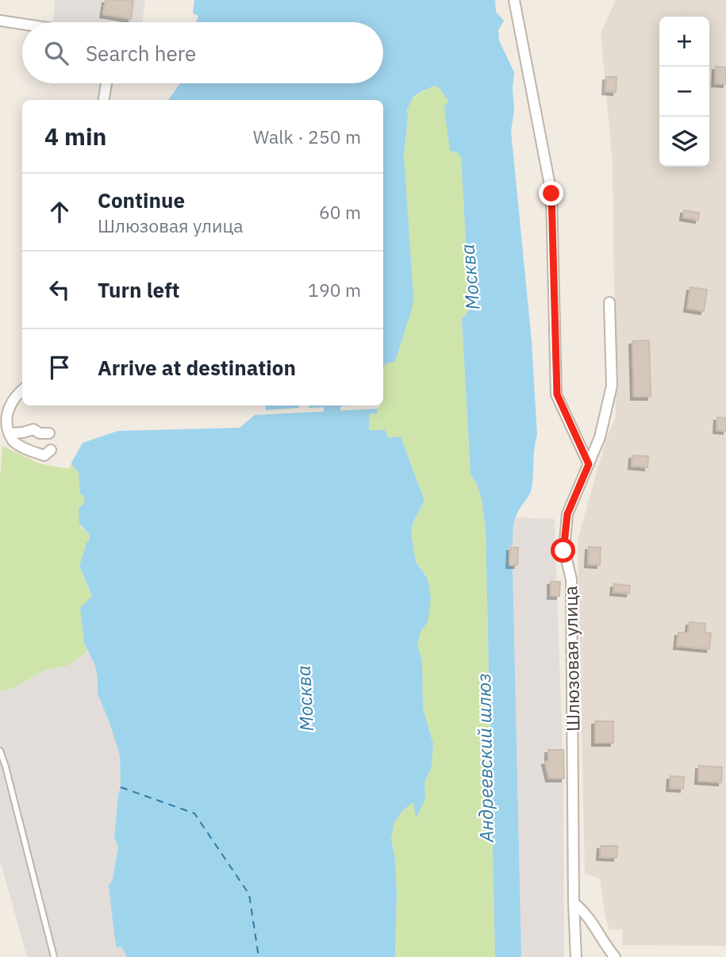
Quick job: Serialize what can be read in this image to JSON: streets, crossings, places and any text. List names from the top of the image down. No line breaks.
{"streets":{"street":["Шлюзовая улица"]},"water":["Москва","Андреевский шлюз"],"page":{"map_buttons":["+","−"],"search":"Search here","heading":["4 min","Walk · 250 m"],"list":[["Continue","Шлюзовая улица","60 m"],["Turn left","190 m"],"Arrive at destination"]}}
